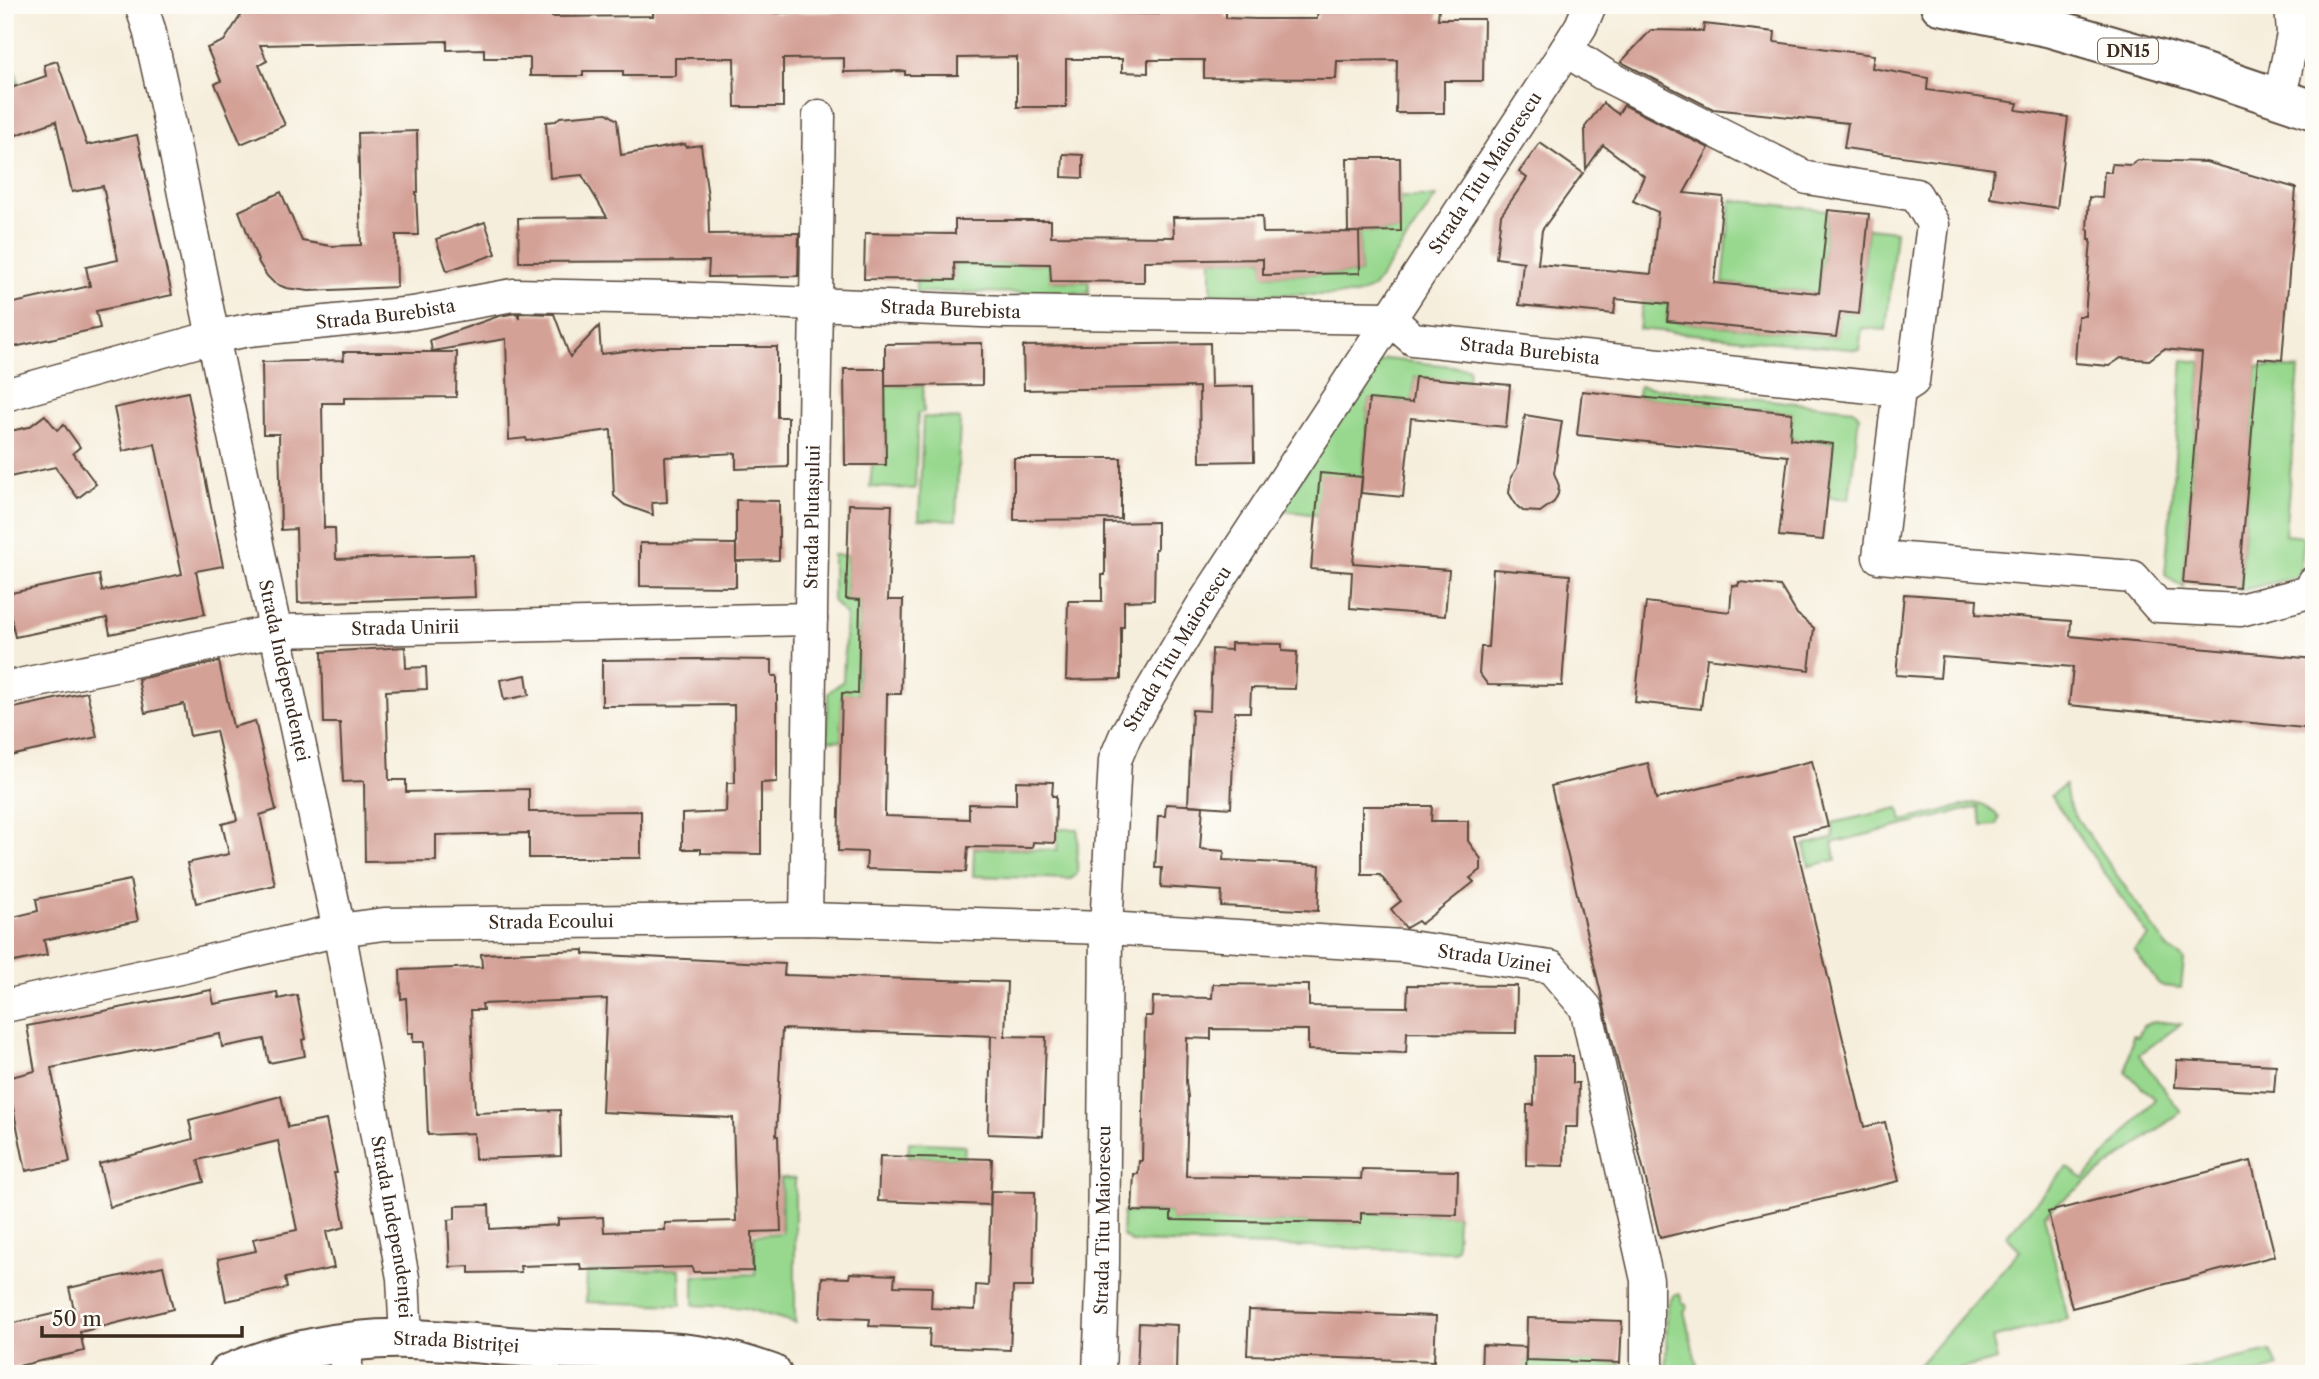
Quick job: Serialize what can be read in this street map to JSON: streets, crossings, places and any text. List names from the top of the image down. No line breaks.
{"streets":{"main road":["DN15","Strada Bistriței"],"street":["Strada Titu Maiorescu","Strada Burebista","Strada Plutașului","Strada Unirii","Strada Independenței","Strada Ecoului","Strada Uzinei"]},"crossings":[["Strada Titu Maiorescu","Strada Burebista"],["Strada Titu Maiorescu","Strada Ecoului"],["Strada Titu Maiorescu","Strada Uzinei"],["Strada Burebista","Strada Plutașului"],["Strada Burebista","Strada Independenței"],["Strada Plutașului","Strada Unirii"],["Strada Plutașului","Strada Ecoului"],["Strada Unirii","Strada Independenței"],["Strada Independenței","Strada Ecoului"],["Strada Independenței","Strada Bistriței"],["Strada Ecoului","Strada Uzinei"]],"scale_bar":"50 m"}
